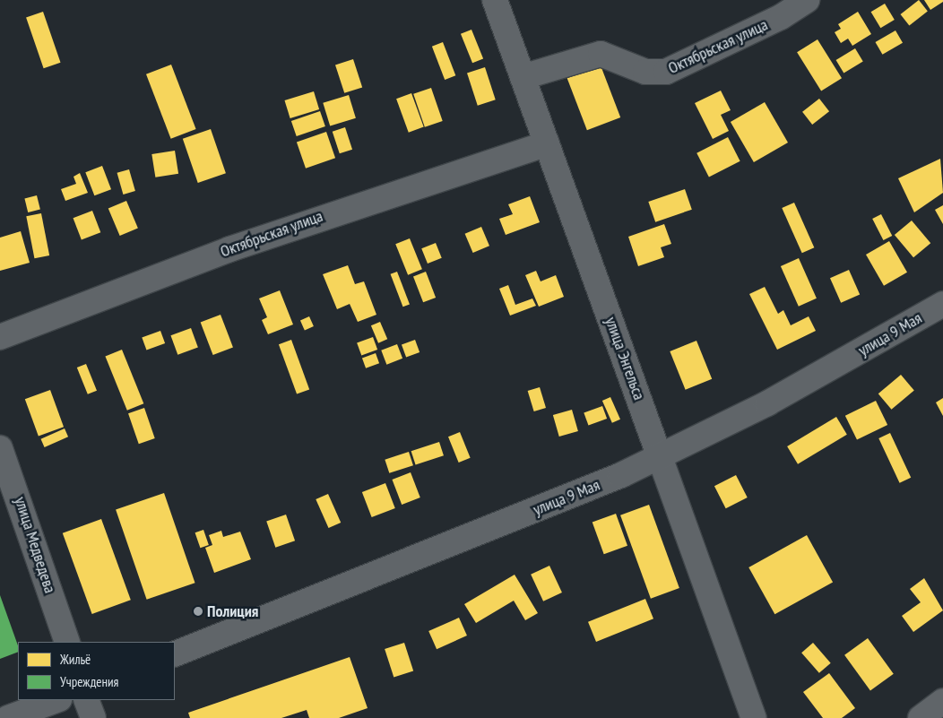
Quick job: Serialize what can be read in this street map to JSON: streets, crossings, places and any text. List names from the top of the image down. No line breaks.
{"streets":{"street":["Октябрьская улица","улица 9 Мая","улица Энгельса","улица Медведева"]},"crossings":[["Октябрьская улица","улица Энгельса"],["улица 9 Мая","улица Энгельса"]],"places":["Полиция"],"legend":["Жильё","Учреждения"]}
